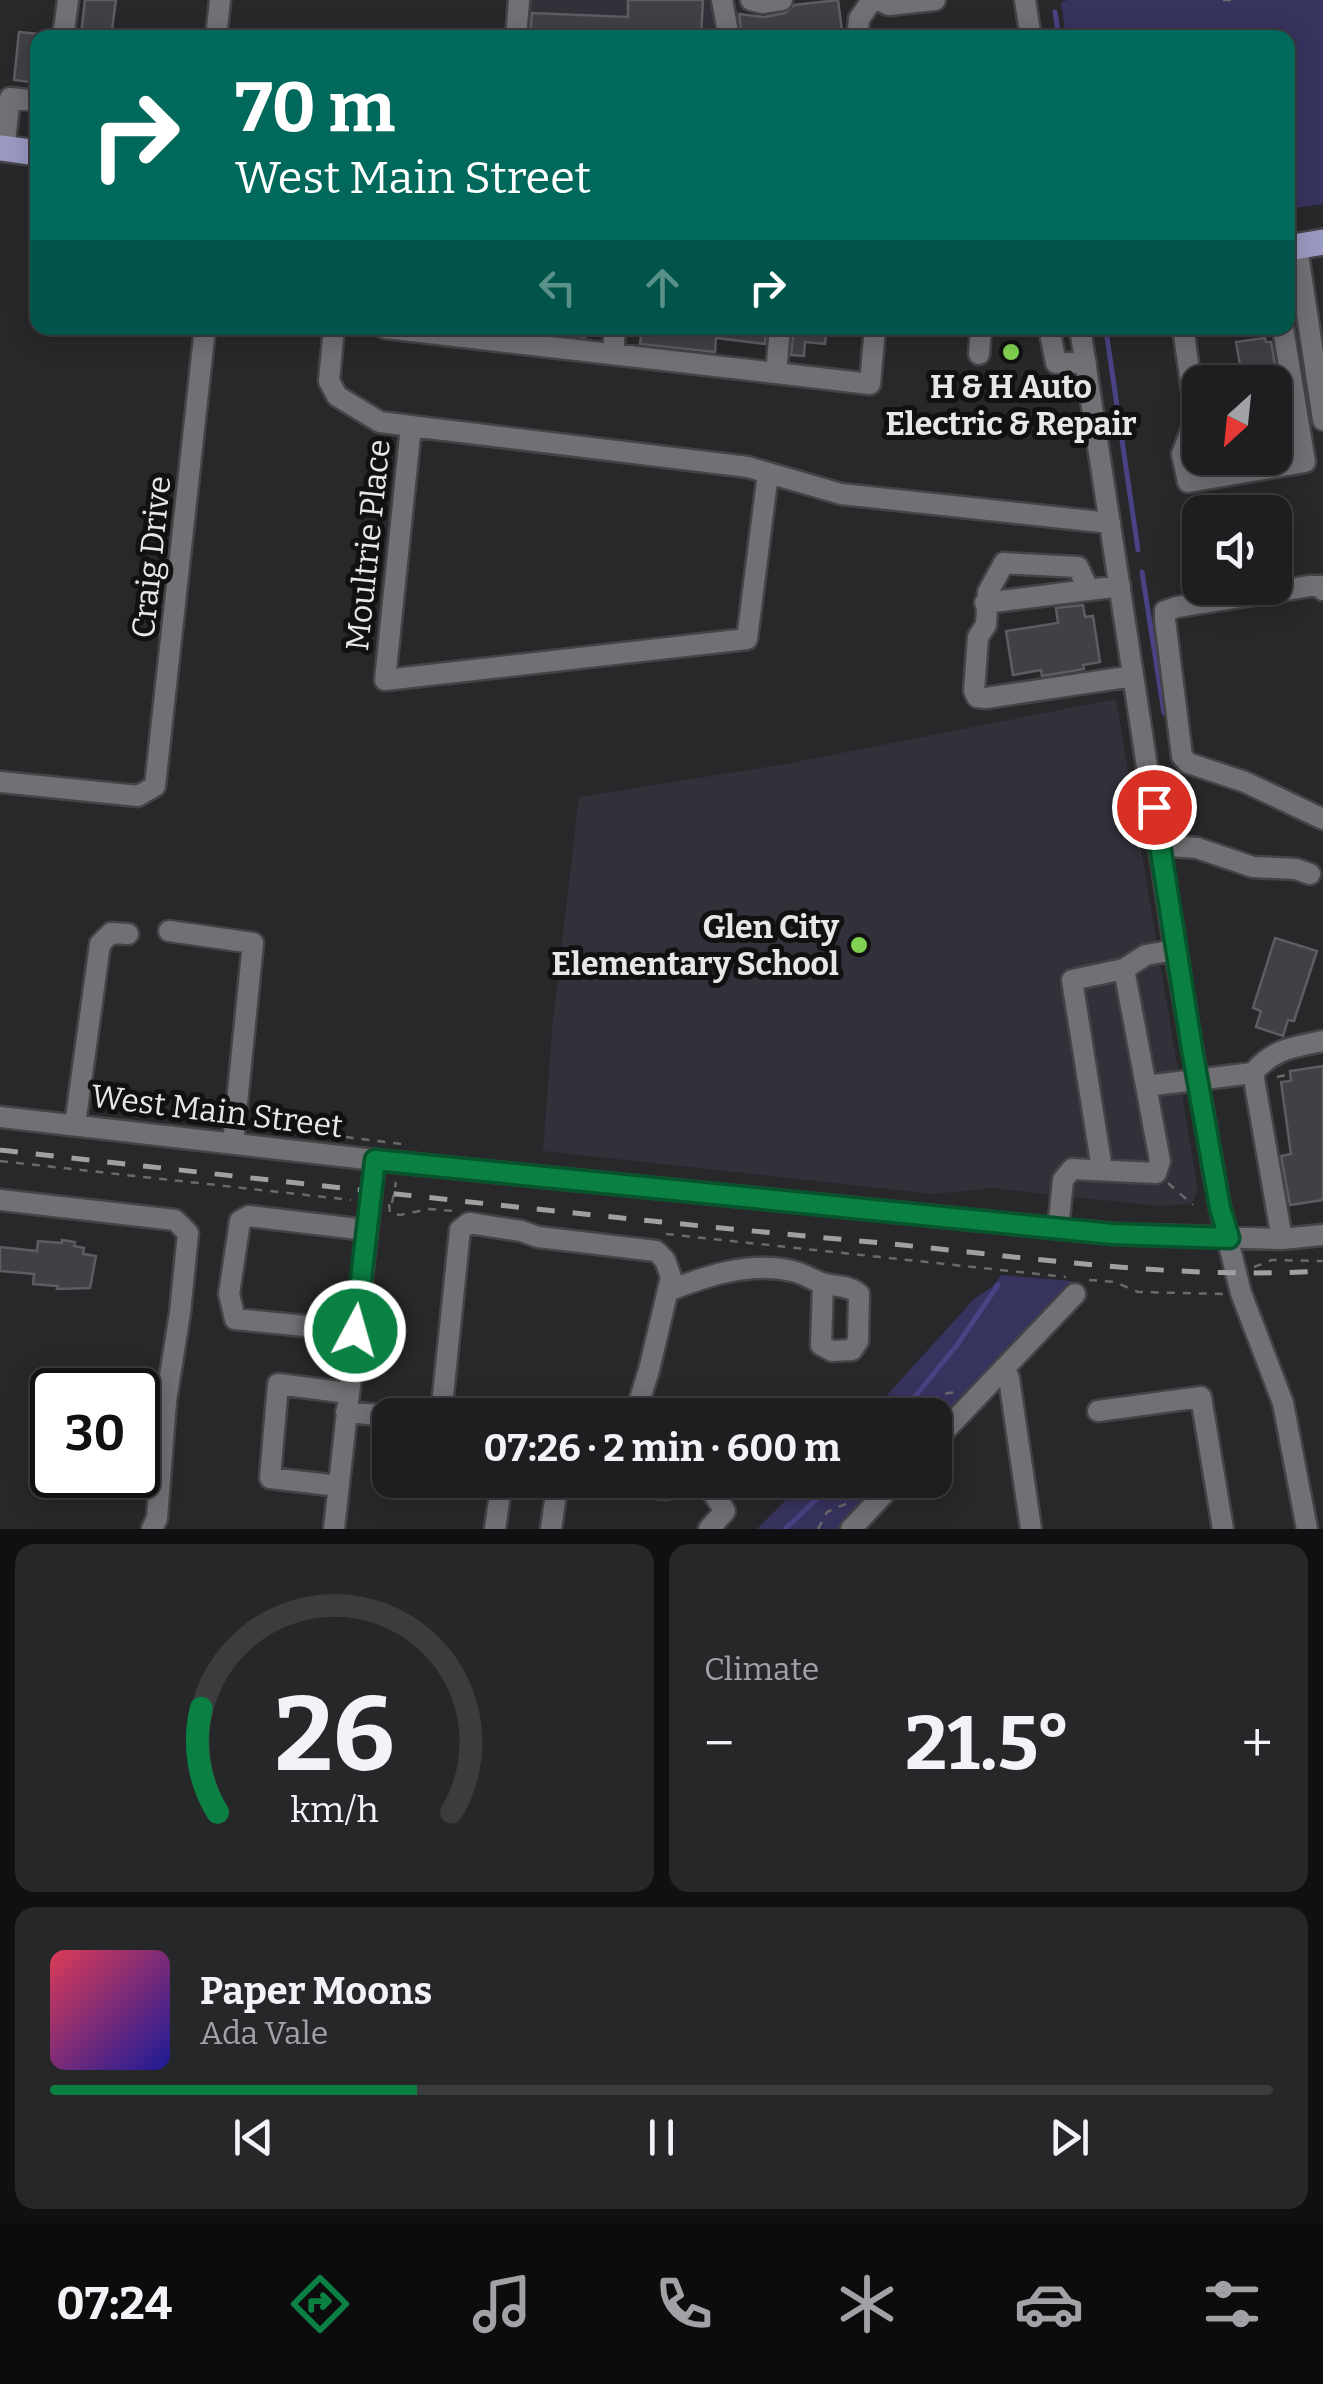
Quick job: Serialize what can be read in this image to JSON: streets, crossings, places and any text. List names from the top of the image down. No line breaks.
{"streets":{"street":["Moultrie Place","Craig Drive","West Main Street"]},"places":["H & H Auto Electric & Repair","Glen City Elementary School"],"north":"bottom left","page":{"turn":["70 m","West Main Street"],"limit":"30","trip":"07:26 · 2 min · 600 m","tile":"Climate","heat":["−","21.5°","+"],"song":["Paper Moons","Ada Vale"],"tabs":"07:24","gauge":["26","km/h"]}}
